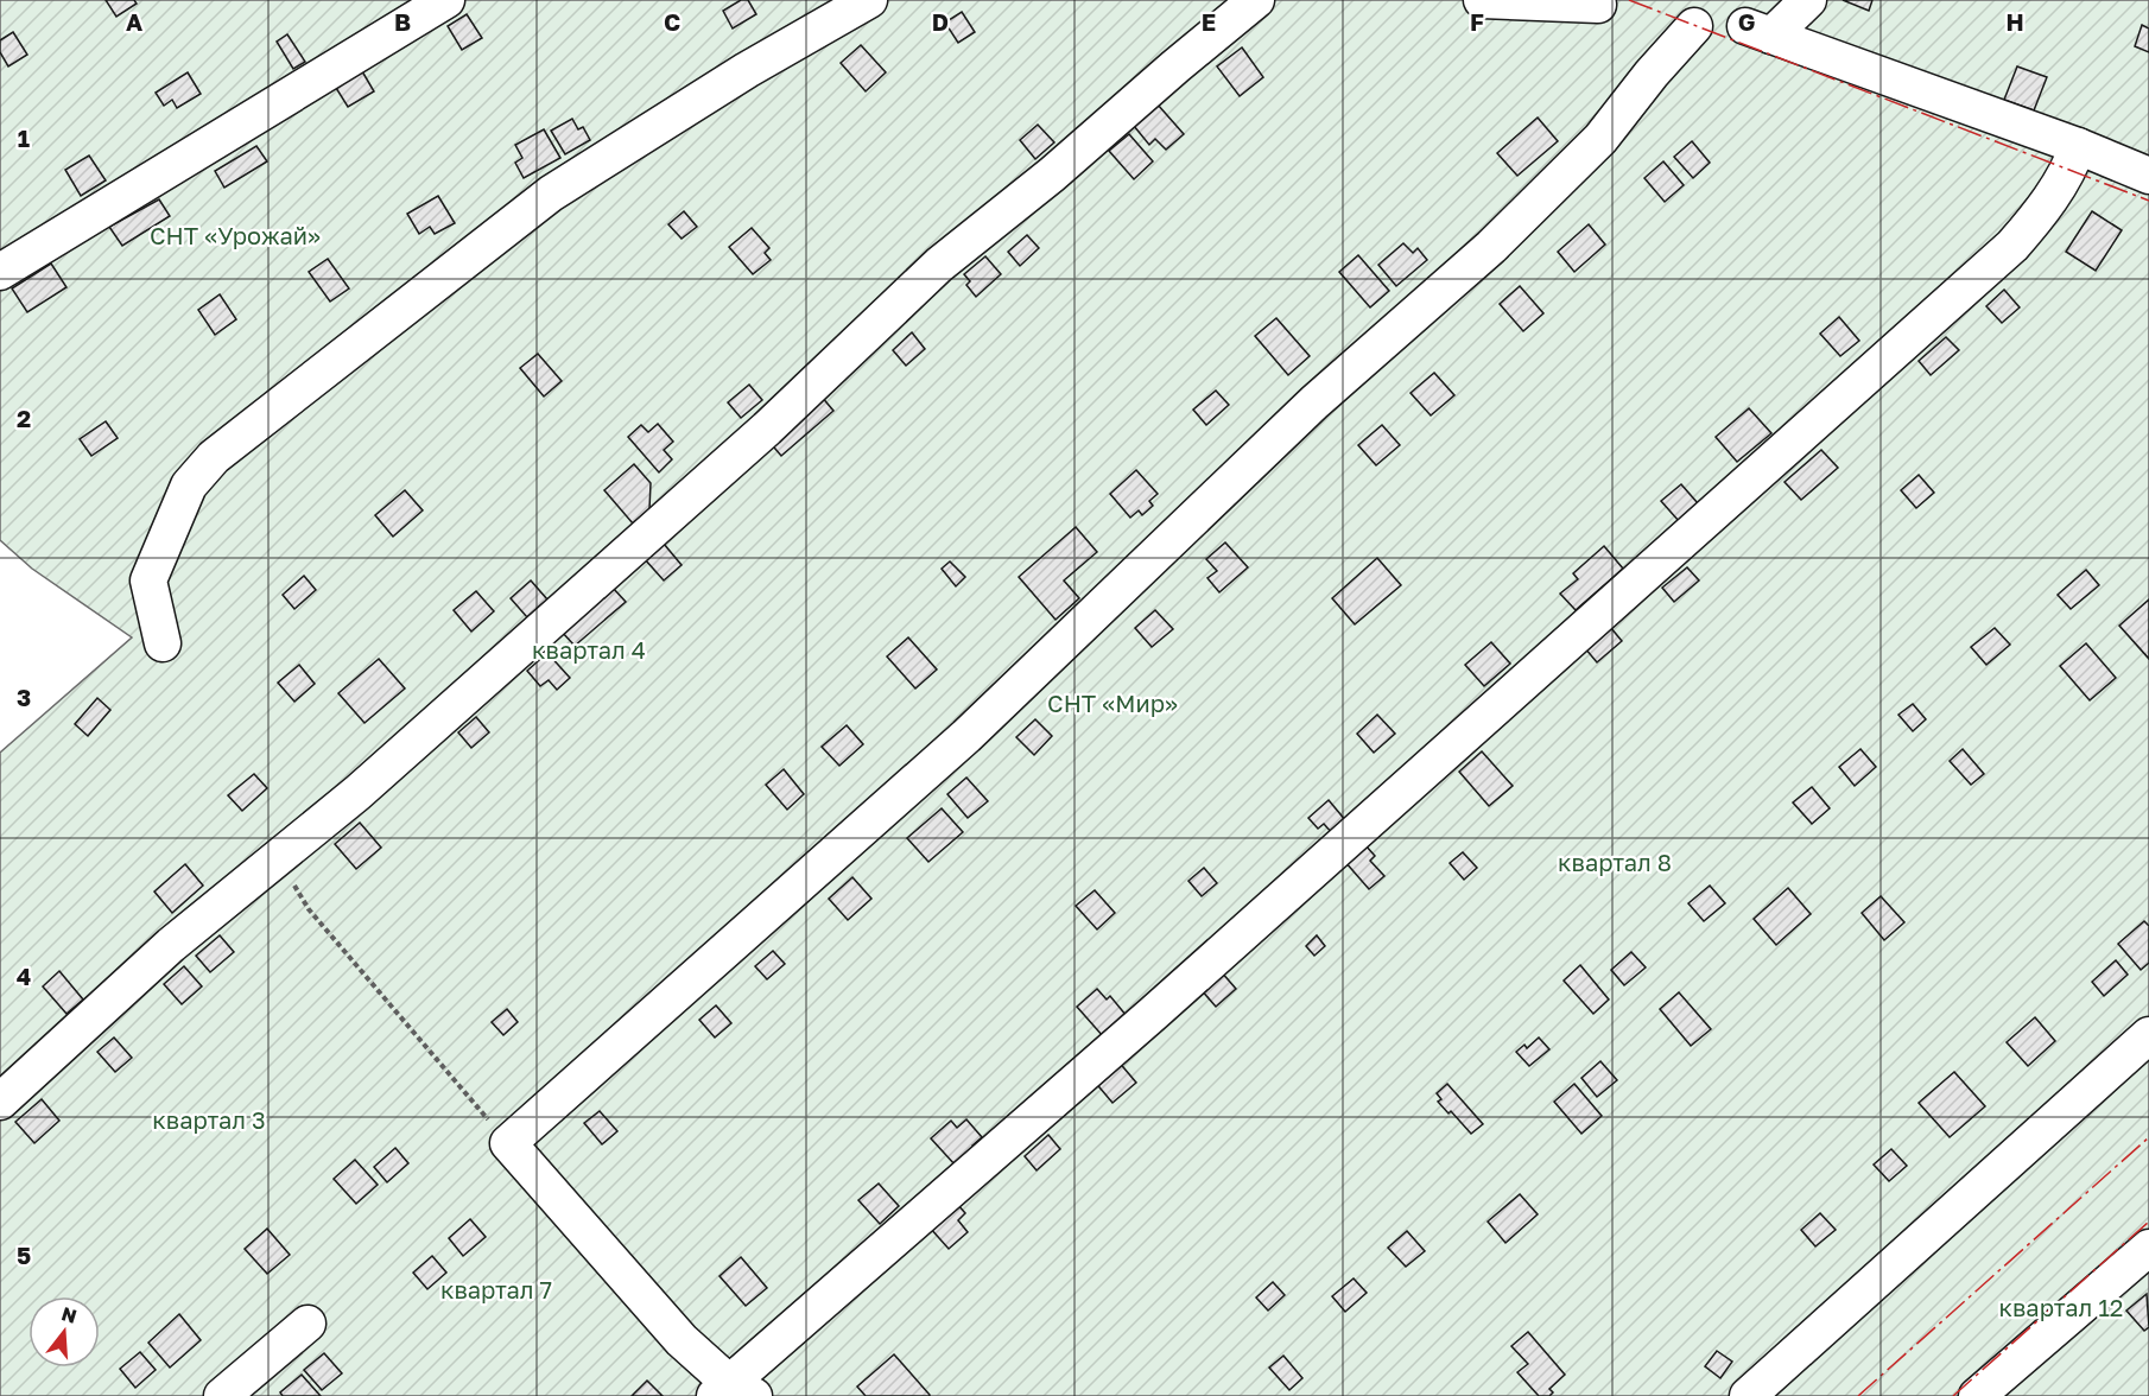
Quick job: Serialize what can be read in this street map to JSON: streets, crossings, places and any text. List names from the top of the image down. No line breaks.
{"parks":["СНТ «Урожай»","квартал 4","СНТ «Мир»","квартал 8","квартал 3","квартал 7","квартал 12"],"north":"top","grid":{"columns":["A","B","C","D","E","F","G","H"],"rows":["1","2","3","4","5"]}}
